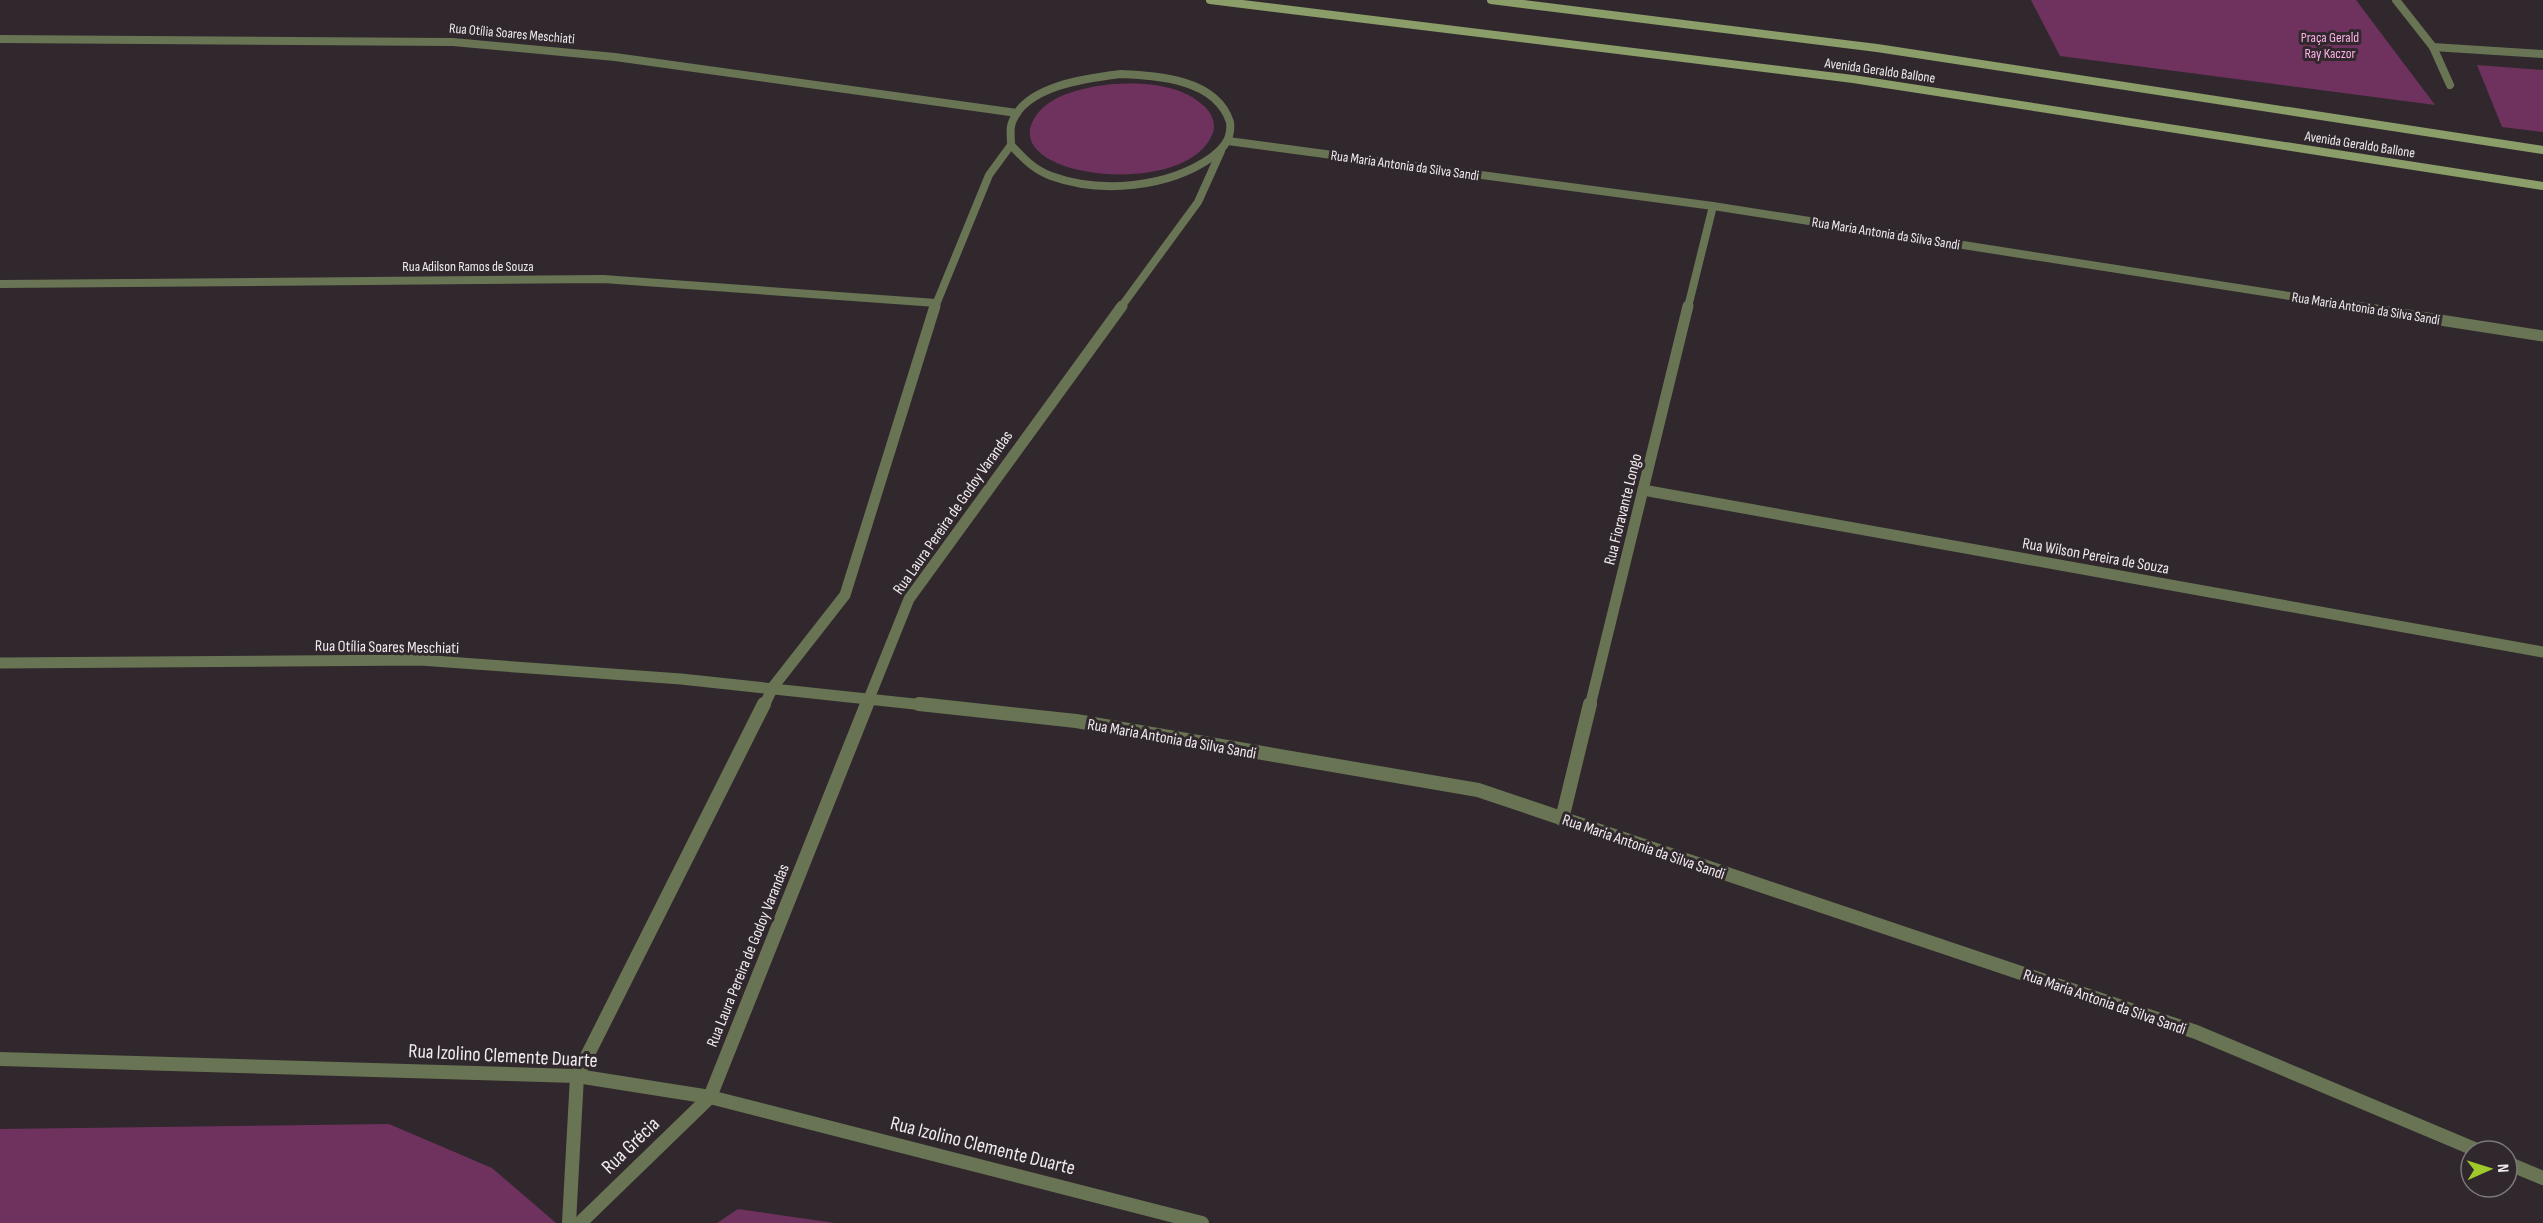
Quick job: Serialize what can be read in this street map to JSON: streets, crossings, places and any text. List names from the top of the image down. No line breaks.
{"streets":{"street":["Rua Otília Soares Meschiati","Avenida Geraldo Ballone","Rua Maria Antonia da Silva Sandi","Rua Adilson Ramos de Souza","Rua Fioravante Longo","Rua Laura Pereira de Godoy Varandas","Rua Wilson Pereira de Souza","Rua Izolino Clemente Duarte","Rua Grécia"]},"crossings":[["Rua Otília Soares Meschiati","Rua Maria Antonia da Silva Sandi"],["Rua Maria Antonia da Silva Sandi","Rua Fioravante Longo"],["Rua Maria Antonia da Silva Sandi","Rua Laura Pereira de Godoy Varandas"],["Rua Fioravante Longo","Rua Wilson Pereira de Souza"],["Rua Laura Pereira de Godoy Varandas","Rua Izolino Clemente Duarte"],["Rua Laura Pereira de Godoy Varandas","Rua Grécia"],["Rua Izolino Clemente Duarte","Rua Grécia"]],"parks":["Praça Gerald Ray Kaczor"],"north":"right"}
